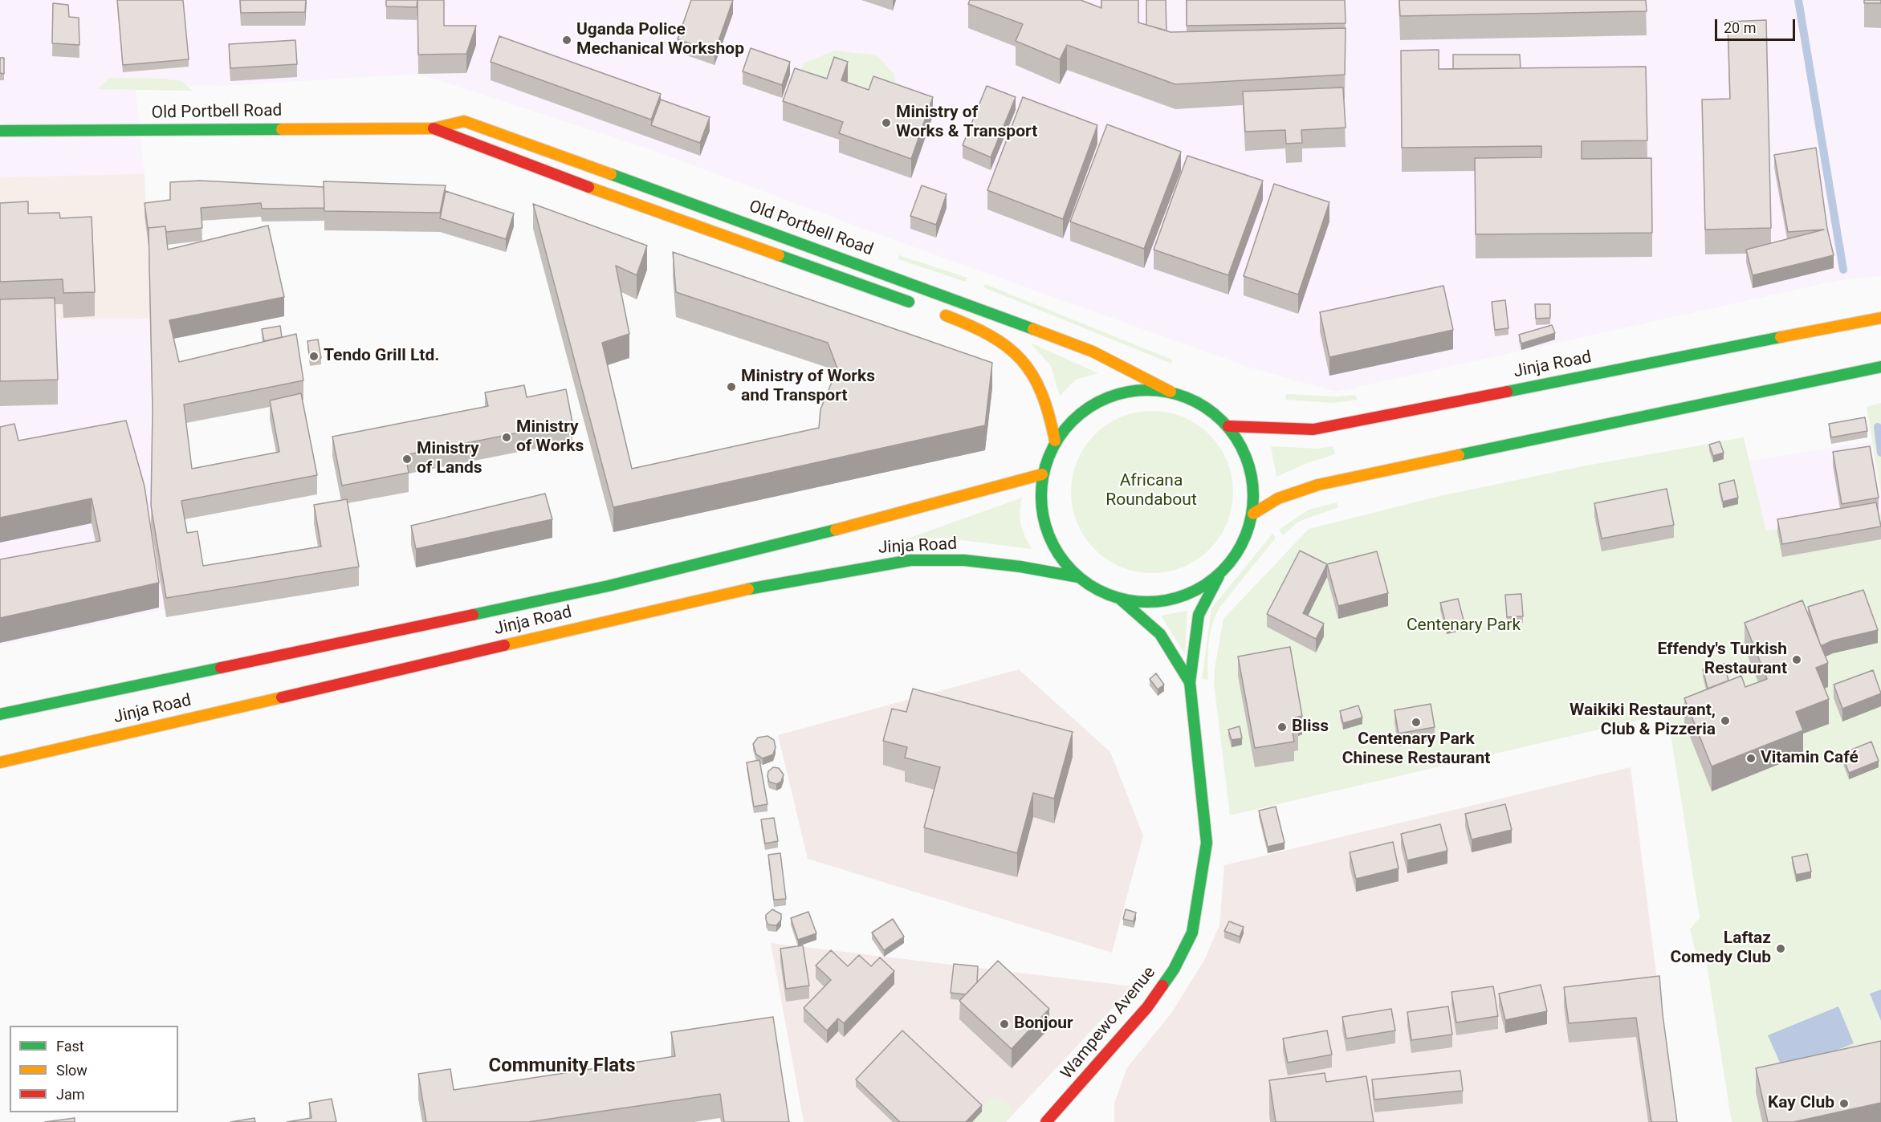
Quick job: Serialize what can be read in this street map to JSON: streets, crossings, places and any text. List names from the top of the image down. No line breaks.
{"streets":{"main road":["Old Portbell Road","Jinja Road","Wampewo Avenue"]},"districts":["Community Flats"],"parks":["Africana Roundabout","Centenary Park"],"places":["Uganda Police Mechanical Workshop","Ministry of Works & Transport","Tendo Grill Ltd.","Ministry of Works and Transport","Ministry of Works","Ministry of Lands","Effendy's Turkish Restaurant","Waikiki Restaurant, Club & Pizzeria","Centenary Park Chinese Restaurant","Bliss","Vitamin Café","Laftaz Comedy Club","Bonjour","Kay Club"],"legend":["Fast","Slow","Jam"],"scale_bar":"20 m"}
